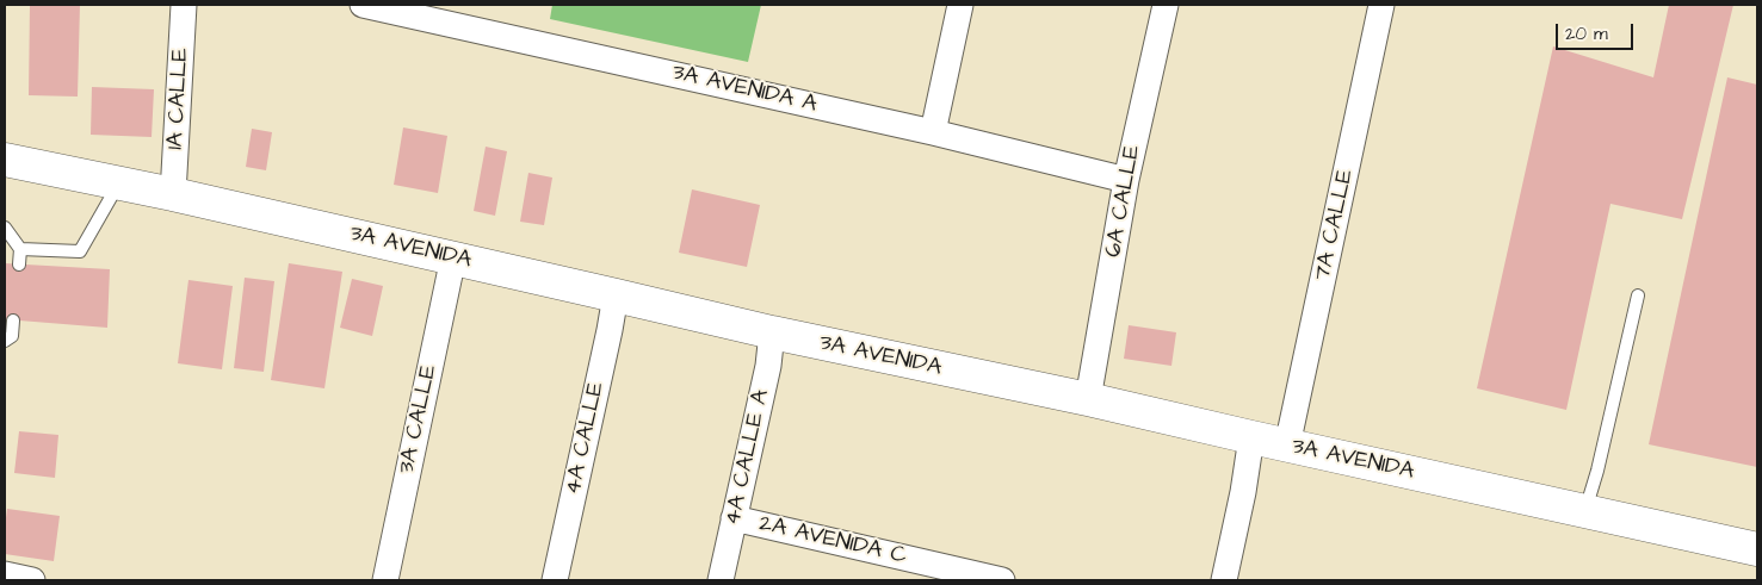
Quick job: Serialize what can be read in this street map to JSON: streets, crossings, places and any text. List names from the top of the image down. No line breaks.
{"streets":{"main road":["3A AVENIDA"],"street":["3A AVENIDA A","1A CALLE","6A CALLE","7A CALLE","3A CALLE","4A CALLE","4A CALLE A","2A AVENIDA C"]},"crossings":[["3A AVENIDA A","6A CALLE"],["1A CALLE","3A AVENIDA"],["6A CALLE","3A AVENIDA"],["7A CALLE","3A AVENIDA"],["3A AVENIDA","3A CALLE"],["3A AVENIDA","4A CALLE"],["3A AVENIDA","4A CALLE A"],["4A CALLE A","2A AVENIDA C"]],"scale_bar":"20 m"}
